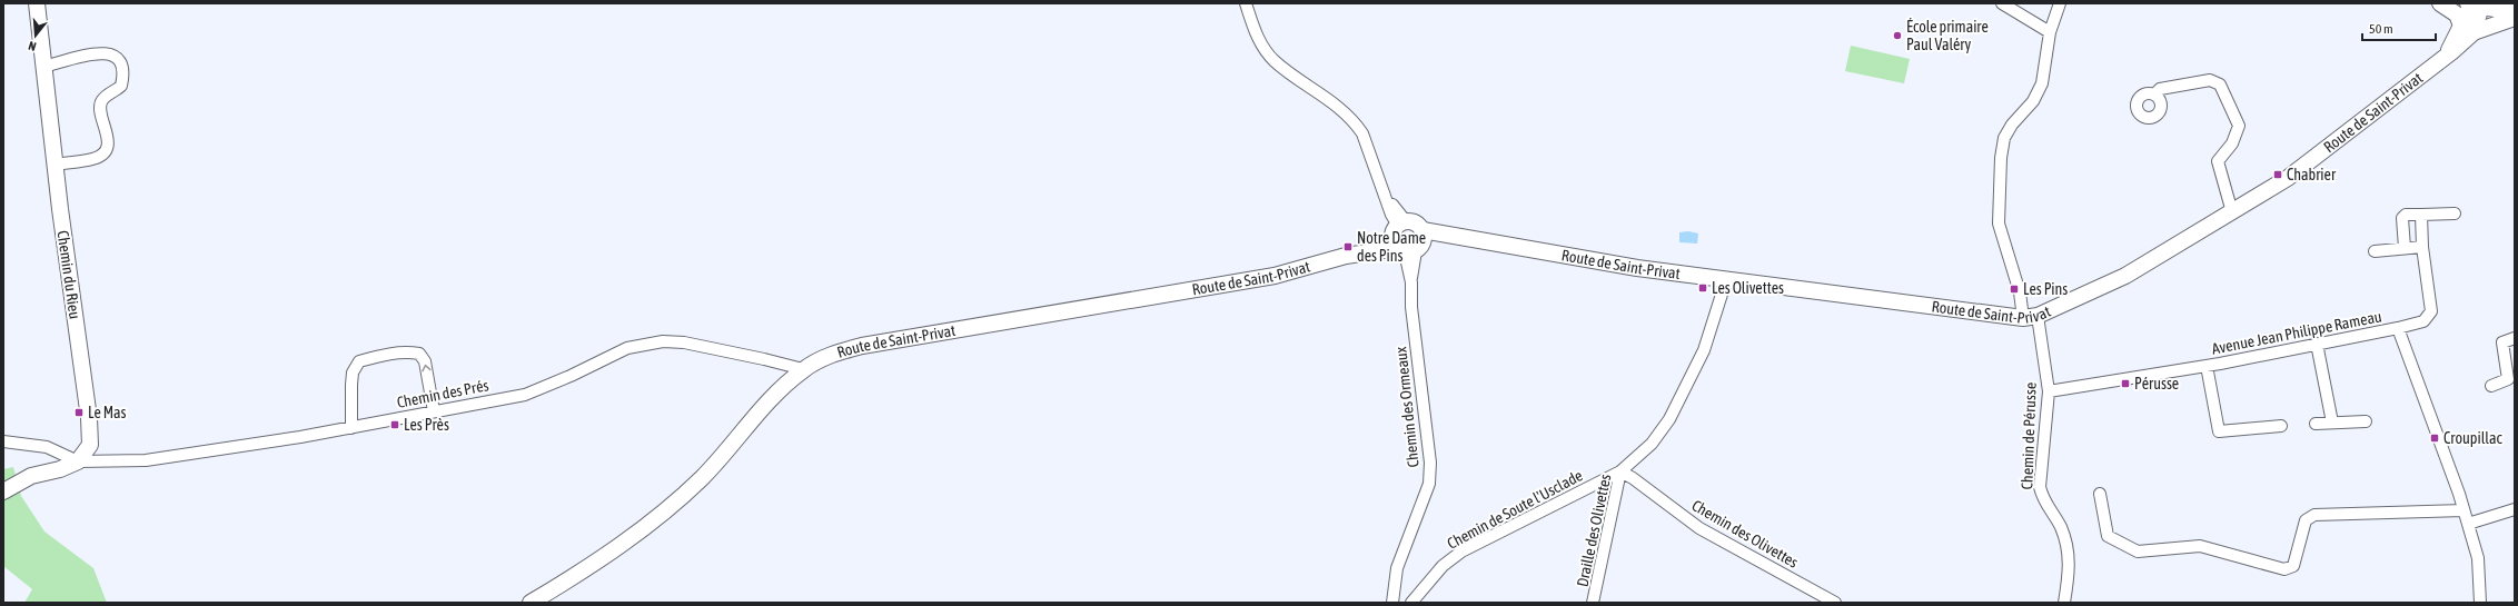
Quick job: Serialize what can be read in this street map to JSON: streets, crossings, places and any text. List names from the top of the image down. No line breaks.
{"streets":{"street":["Route de Saint-Privat","Chemin du Rieu","Avenue Jean Philippe Rameau","Chemin des Prés","Chemin des Ormeaux","Chemin de Pérusse","Chemin de Soute l'Usclade","Draille des Olivettes","Chemin des Olivettes"]},"crossings":[["Route de Saint-Privat","Chemin des Prés"],["Route de Saint-Privat","Chemin des Ormeaux"],["Route de Saint-Privat","Chemin de Pérusse"],["Route de Saint-Privat","Draille des Olivettes"],["Chemin du Rieu","Chemin des Prés"],["Avenue Jean Philippe Rameau","Chemin de Pérusse"],["Chemin de Soute l'Usclade","Draille des Olivettes"],["Chemin de Soute l'Usclade","Chemin des Olivettes"],["Draille des Olivettes","Chemin des Olivettes"]],"places":{"other":["École primaire Paul Valéry"],"transit":["Chabrier","Notre Dame des Pins","Les Olivettes","Les Pins","Pérusse","Le Mas","Les Près","Croupillac"]},"scale_bar":"50 m","north":"bottom"}
